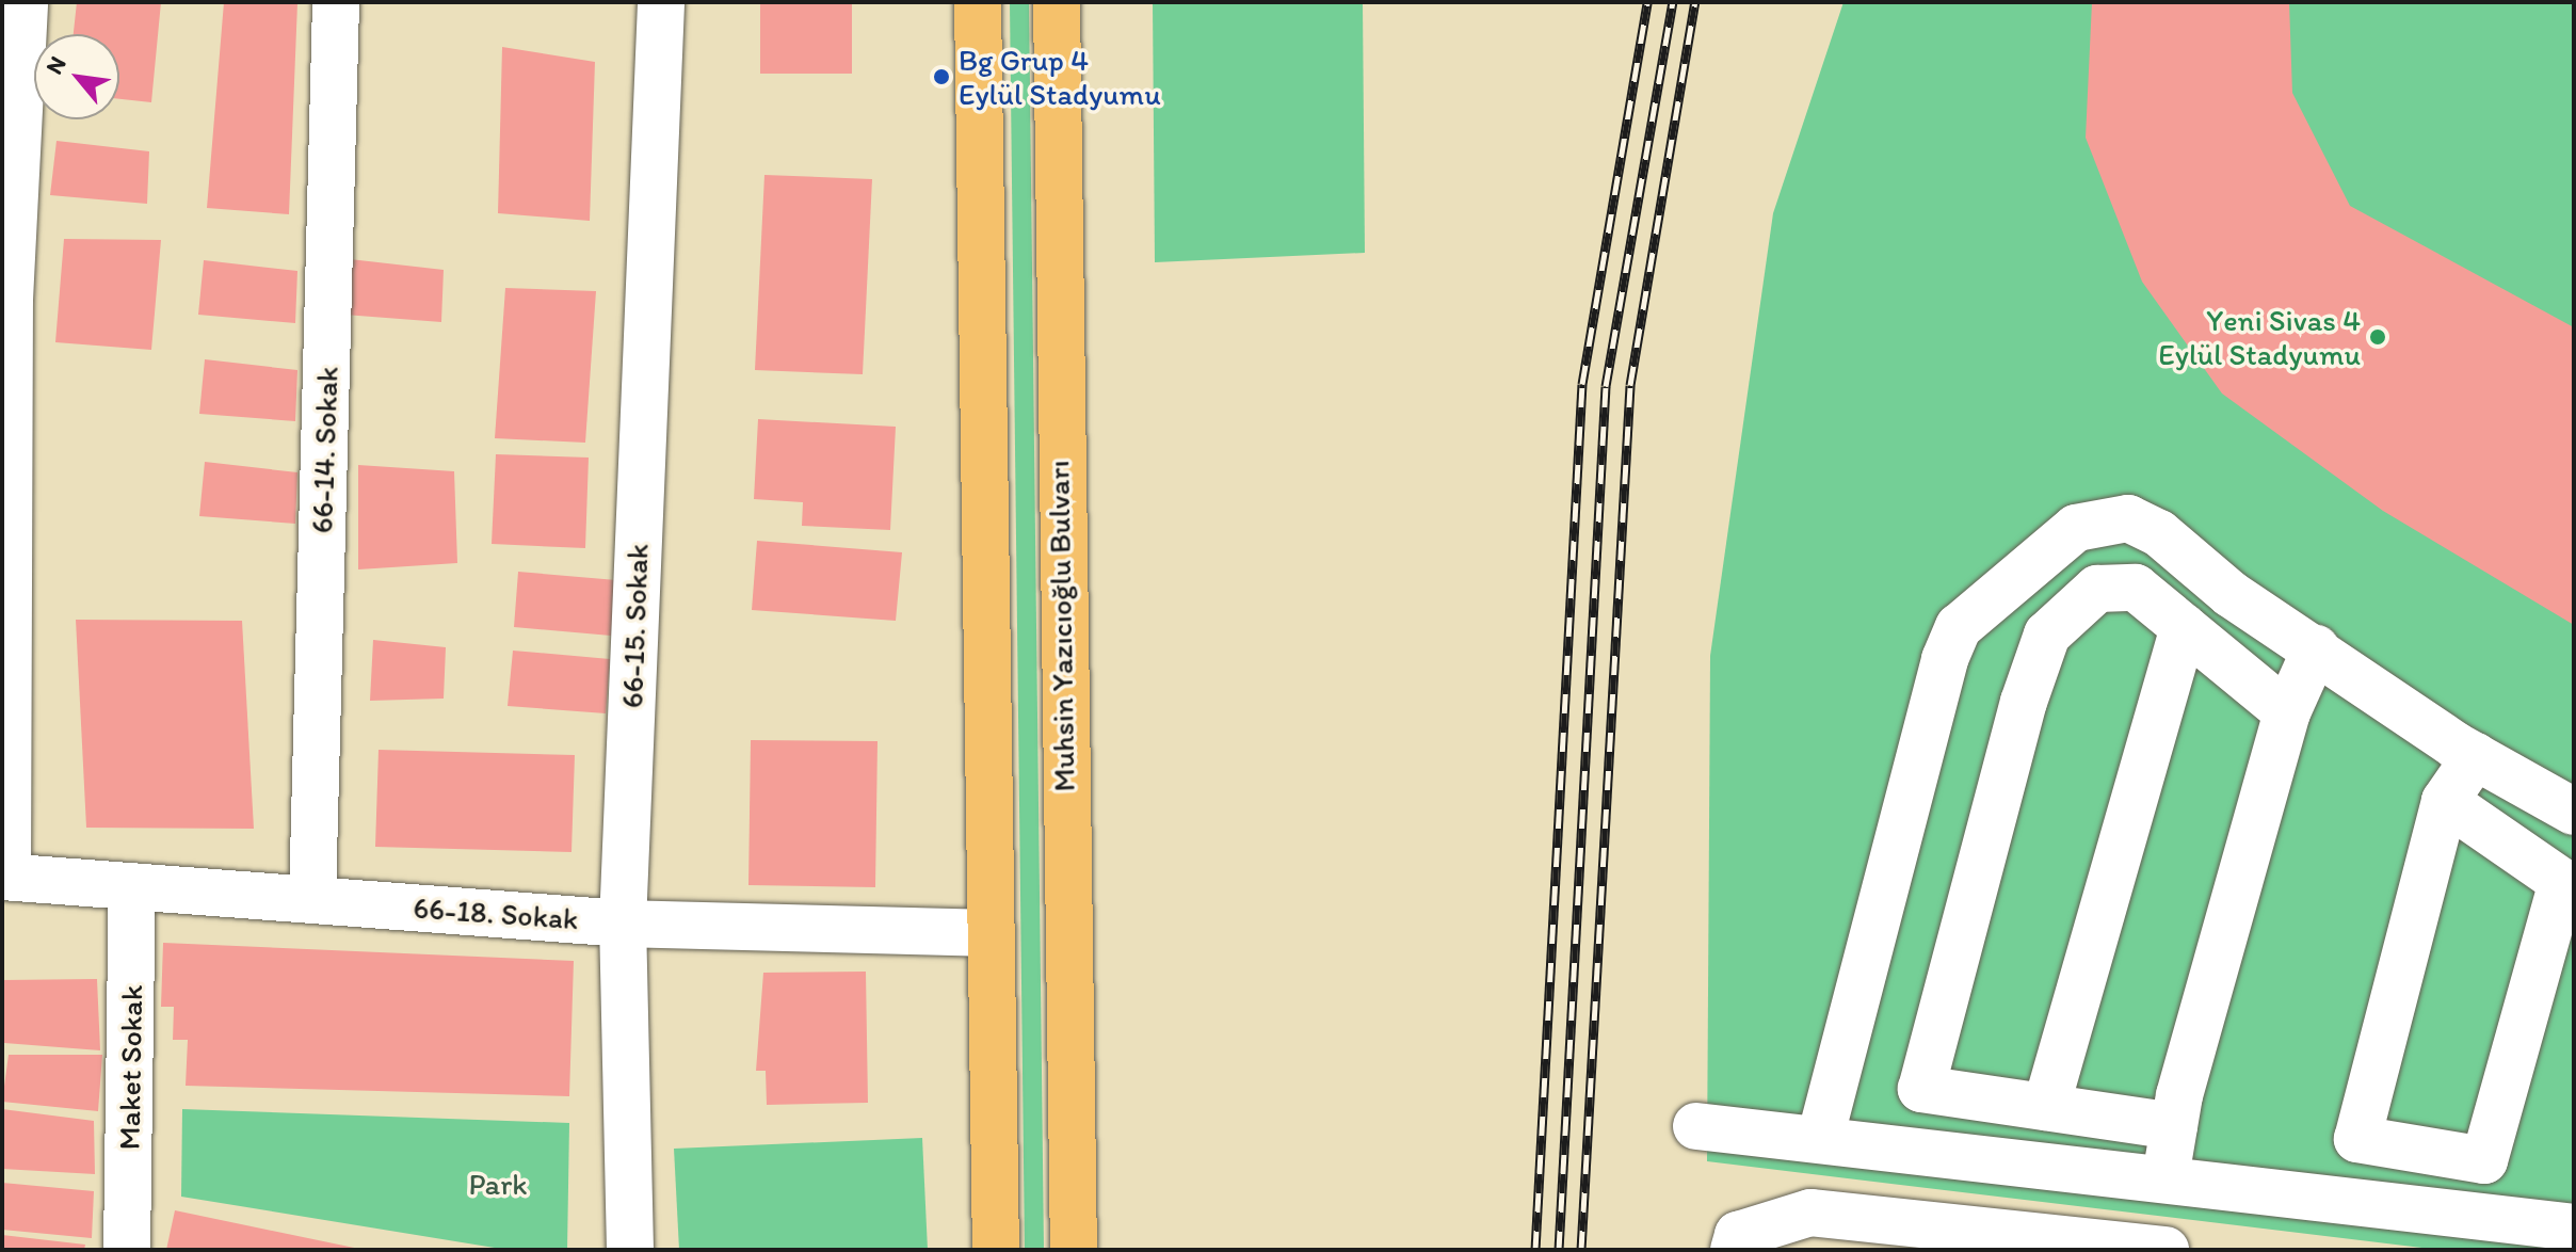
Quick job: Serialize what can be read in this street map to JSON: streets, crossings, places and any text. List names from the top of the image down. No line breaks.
{"streets":{"main road":["Muhsin Yazıcıoğlu Bulvarı"],"street":["66-14. Sokak","66-15. Sokak","66-18. Sokak","Maket Sokak"]},"crossings":[["66-14. Sokak","66-18. Sokak"],["66-15. Sokak","66-18. Sokak"],["66-18. Sokak","Maket Sokak"]],"parks":["Park"],"places":["Bg Grup 4 Eylül Stadyumu","Yeni Sivas 4 Eylül Stadyumu"],"north":"top left"}
